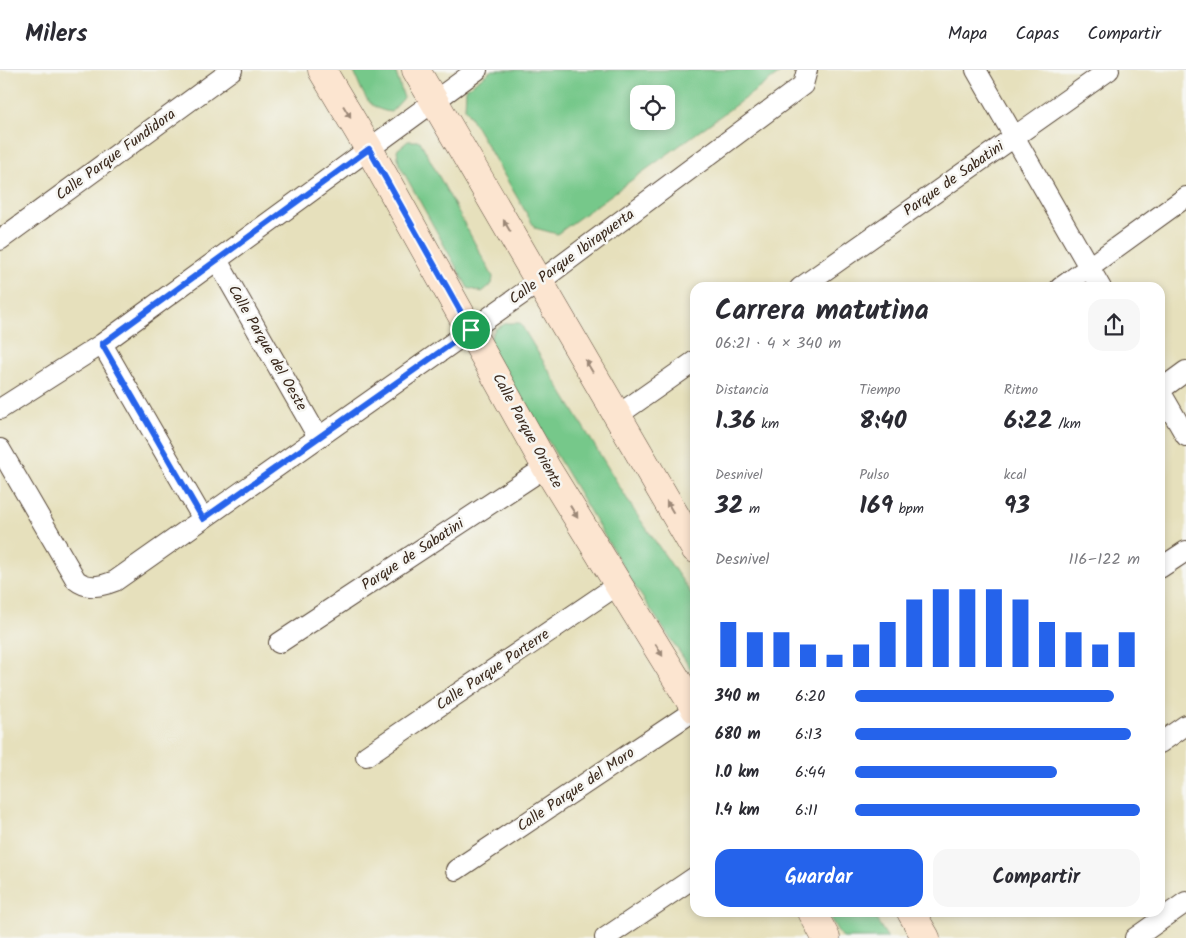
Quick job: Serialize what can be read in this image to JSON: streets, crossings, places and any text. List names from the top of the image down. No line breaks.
{"streets":{"street":["Calle Parque Fundidora","Parque de Sabatini","Calle Parque Ibirapuerta","Calle Parque del Oeste","Calle Parque Oriente","Calle Parque Parterre","Calle Parque del Moro"]},"crossings":[["Parque de Sabatini","Calle Parque Oriente"],["Calle Parque Ibirapuerta","Calle Parque del Oeste"],["Calle Parque Ibirapuerta","Calle Parque Oriente"],["Calle Parque Oriente","Calle Parque Parterre"]],"page":{"header":"Milers","nav":["Mapa","Capas","Compartir"],"heading":["Carrera matutina","06:21 · 4 × 340 m"],"stats":[["Distancia","1.36 km"],["Tiempo","8:40"],["Ritmo","6:22 /km"],["Desnivel","32 m"],["Pulso","169 bpm"],["kcal","93"]],"chart":["Desnivel","116–122 m"],"list":[{"name":"340 m","note":"6:20"},{"name":"680 m","note":"6:13"},{"name":"1.0 km","note":"6:44"},{"name":"1.4 km","note":"6:11"}],"buttons":["Guardar","Compartir"]}}
